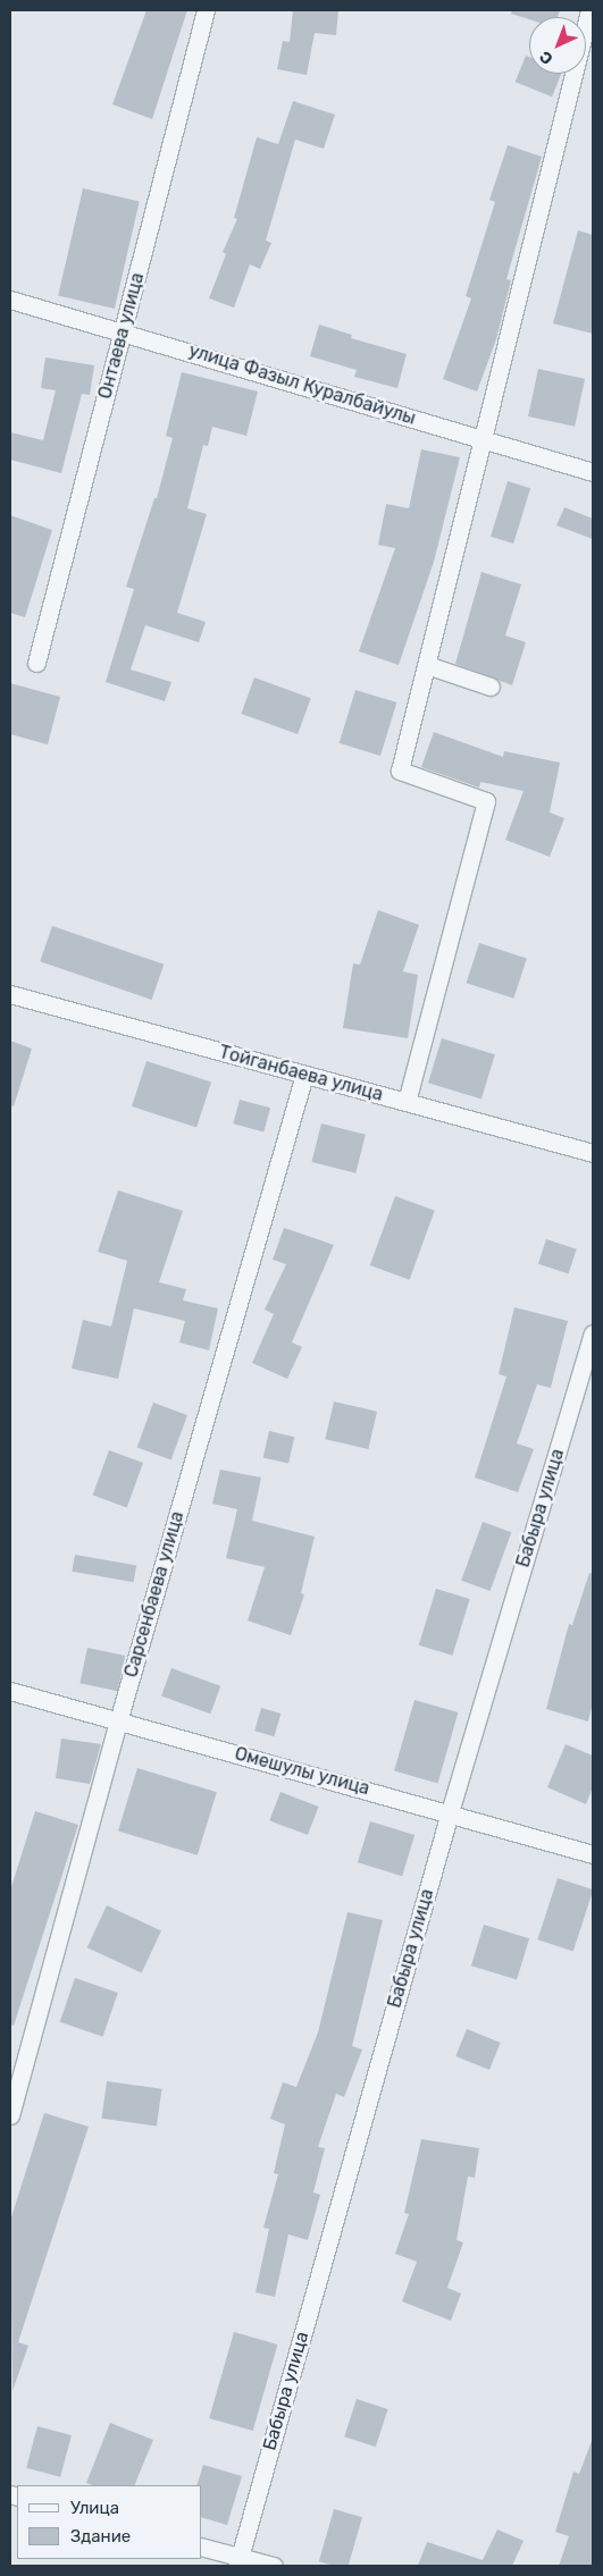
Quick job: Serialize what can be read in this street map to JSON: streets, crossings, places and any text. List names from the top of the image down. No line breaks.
{"streets":{"street":["Онтаева улица","улица Фазыл Куралбайулы","Тойганбаева улица","Бабыра улица","Сарсенбаева улица","Омешулы улица"]},"crossings":[["Онтаева улица","улица Фазыл Куралбайулы"],["Тойганбаева улица","Сарсенбаева улица"],["Бабыра улица","Омешулы улица"],["Сарсенбаева улица","Омешулы улица"]],"legend":["Улица","Здание"],"north":"bottom left"}
